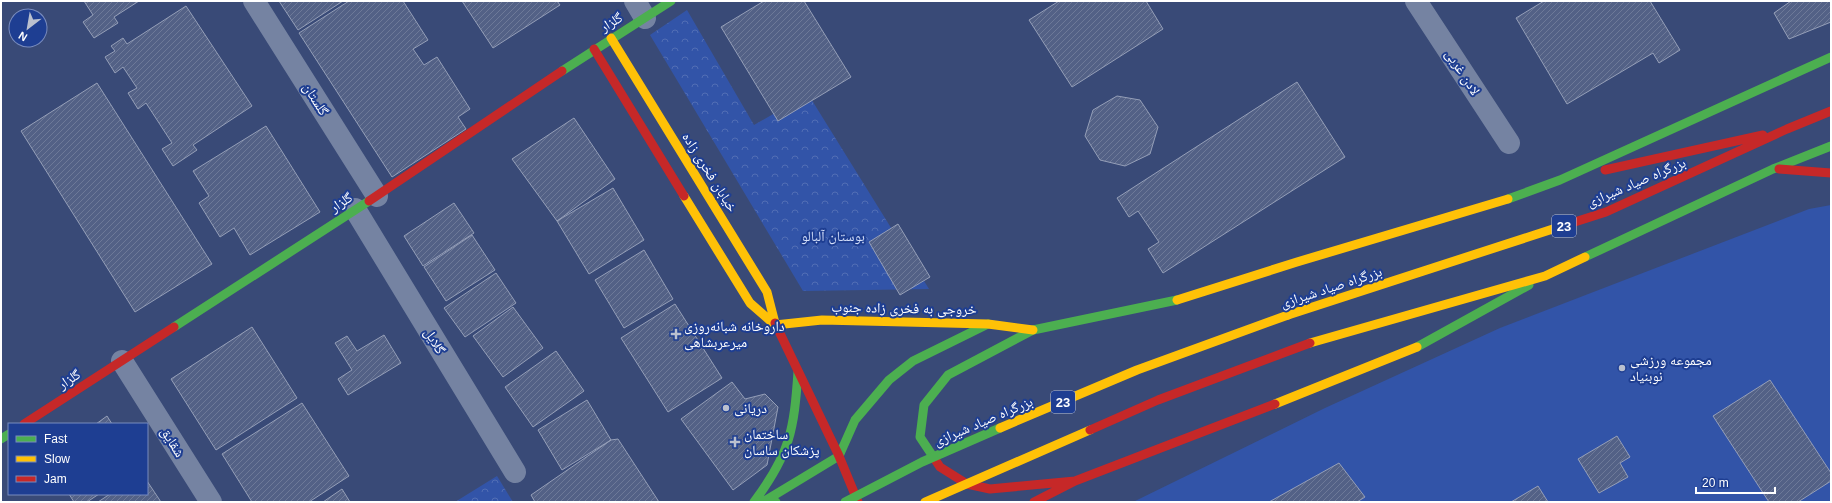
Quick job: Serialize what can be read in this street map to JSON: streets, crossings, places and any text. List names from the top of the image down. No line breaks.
{"streets":{"main road":["گلزار","خیابان فخری زاده","بزرگراه صیاد شیرازی","23","خروجی به فخری زاده جنوب"],"street":["لادن غربی","گلستان","گلایل","شقایق"]},"crossings":[["گلزار","گلستان"],["گلزار","خیابان فخری زاده"],["گلزار","گلایل"],["گلزار","شقایق"],["خیابان فخری زاده","خروجی به فخری زاده جنوب"]],"parks":["بوستان آلبالو"],"places":{"health":["داروخانه شبانه‌روزی میرعربشاهی","ساختمان پزشکان ساسان"],"other":["مجموعه ورزشی نوبنیاد","دریانى"]},"legend":["Fast","Slow","Jam"],"scale_bar":"20 m","north":"bottom left"}
